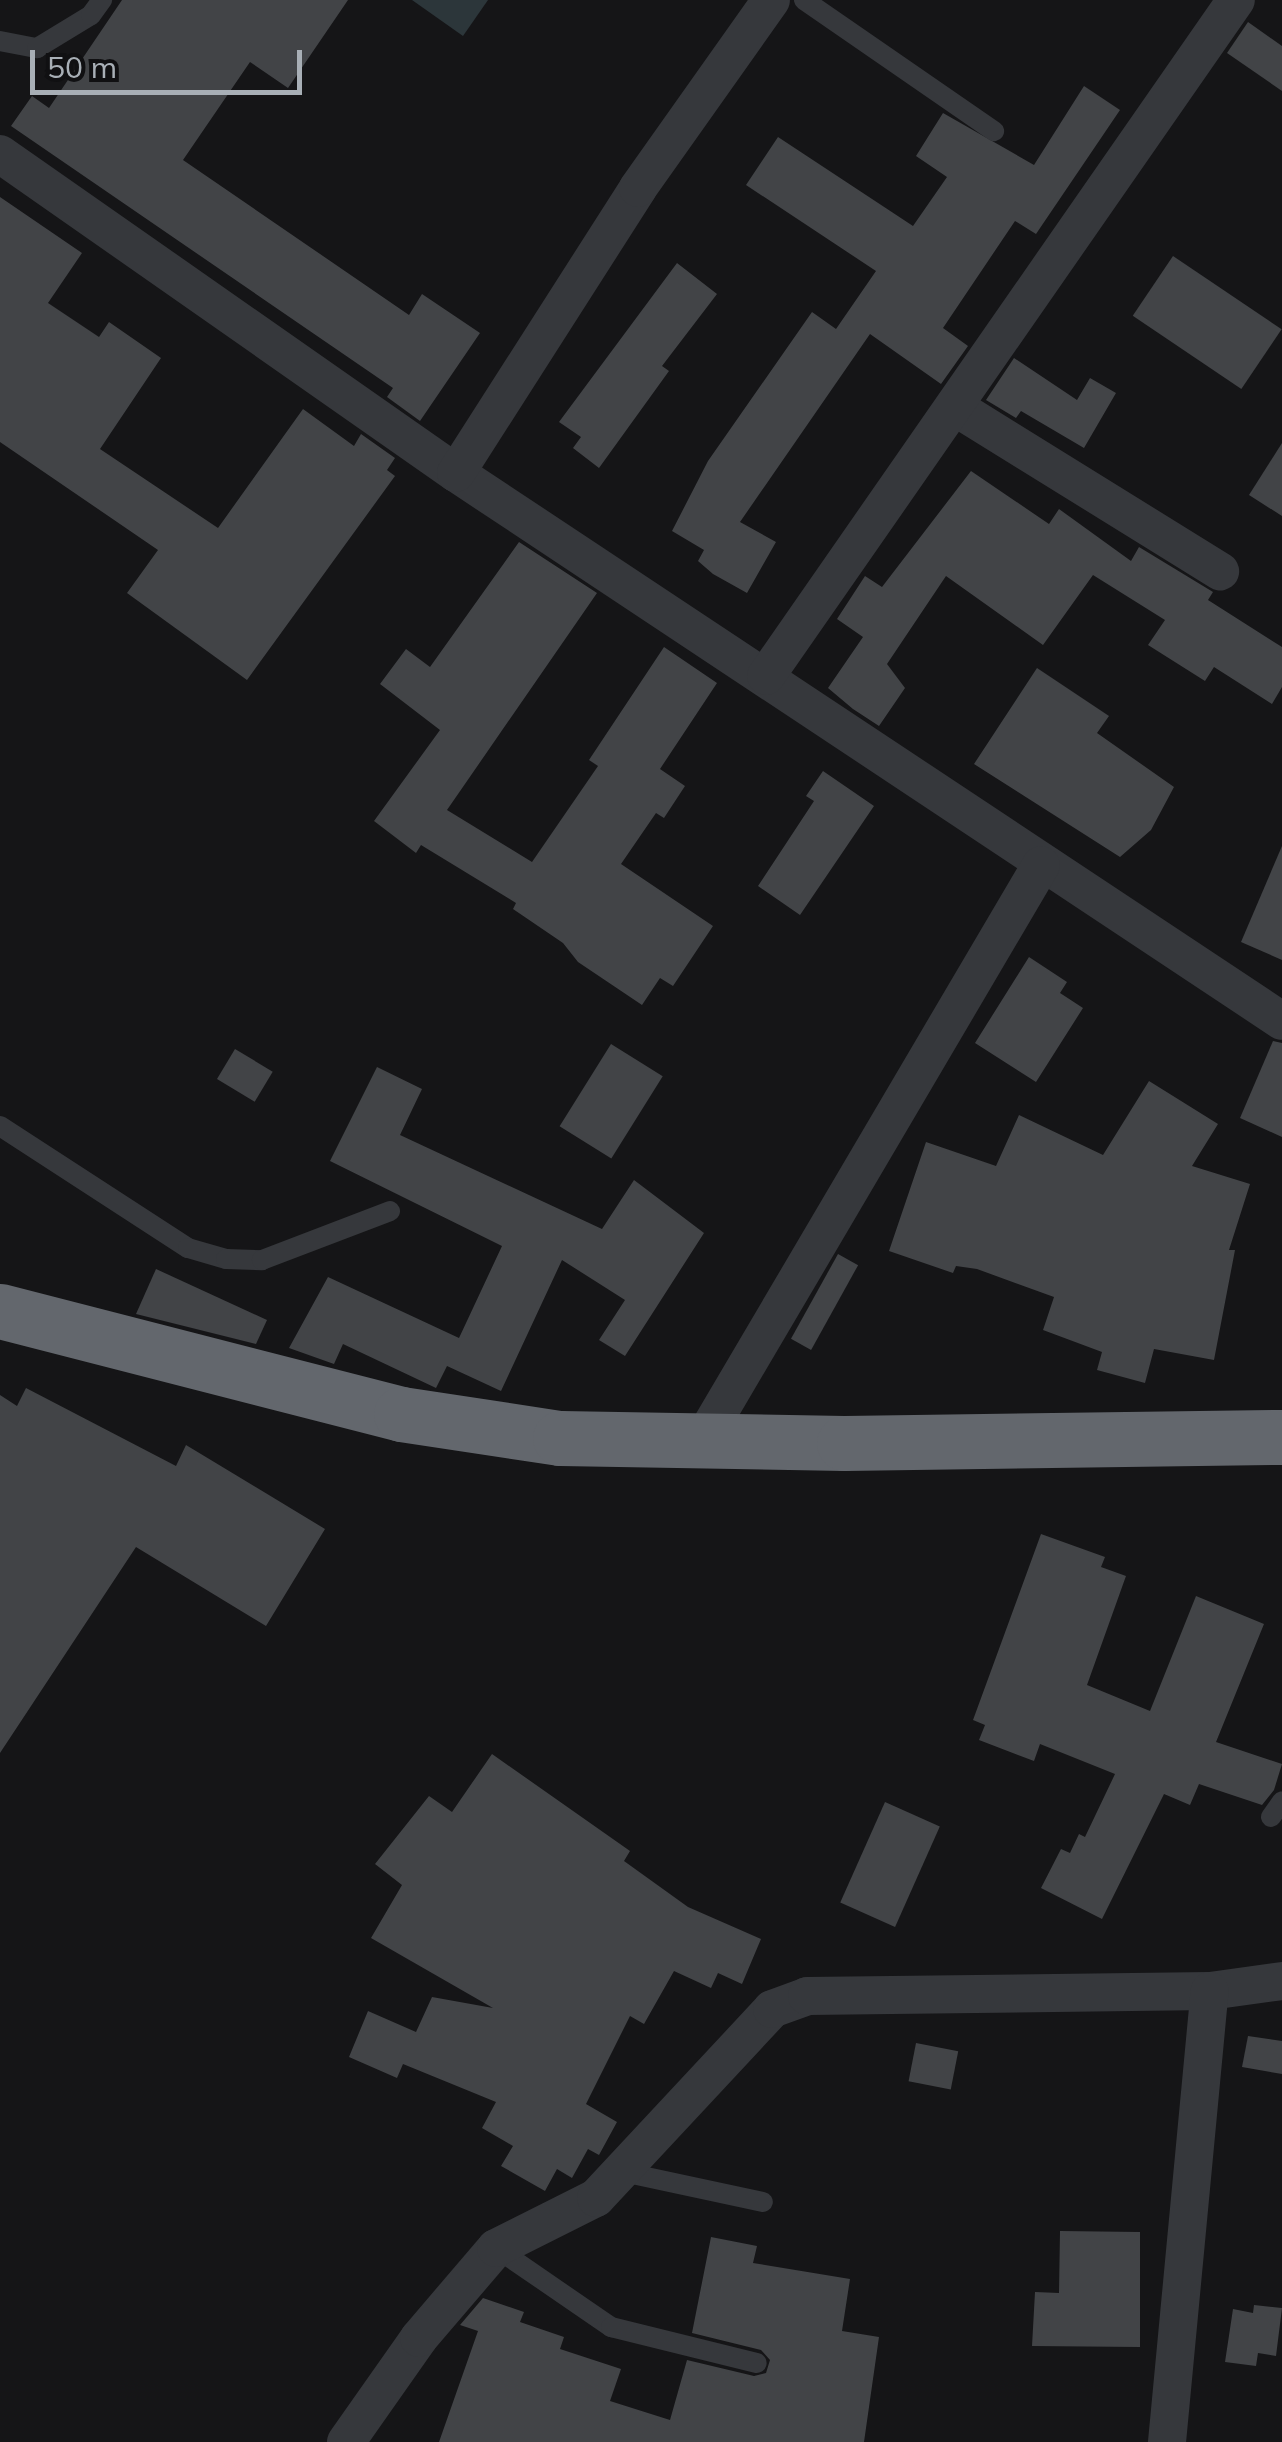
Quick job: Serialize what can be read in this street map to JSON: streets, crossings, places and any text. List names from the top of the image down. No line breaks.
{"scale_bar":"50 m"}
